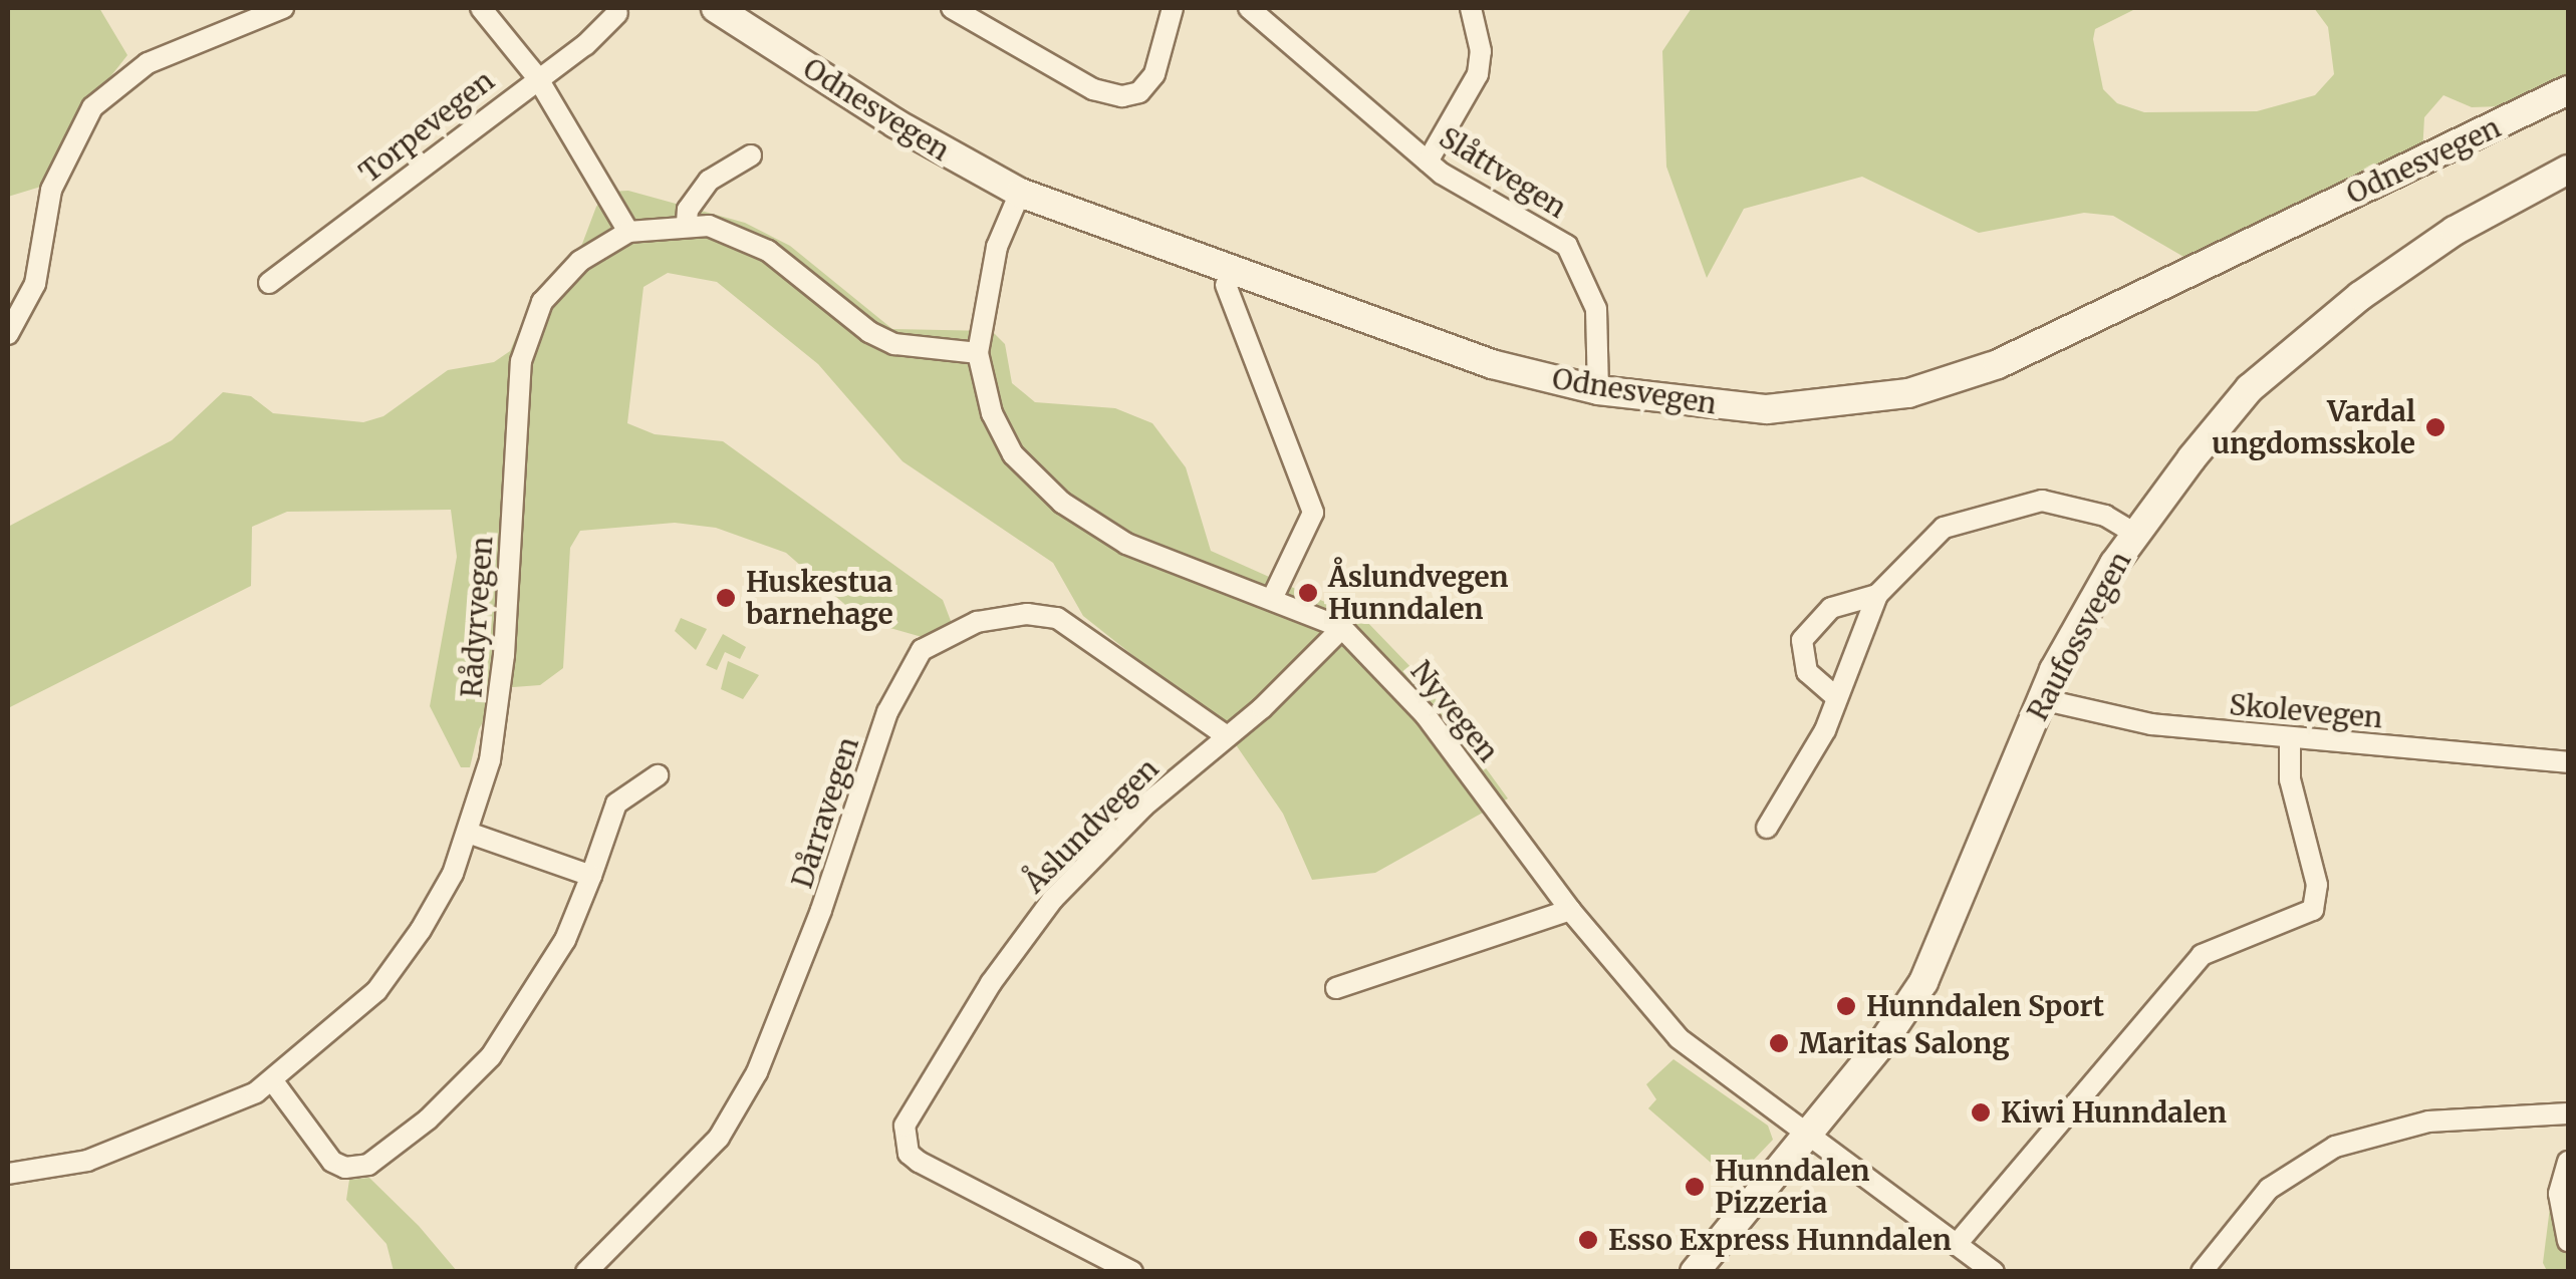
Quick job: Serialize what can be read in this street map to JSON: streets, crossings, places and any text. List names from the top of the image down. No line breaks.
{"streets":{"main road":["Odnesvegen","Raufossvegen"],"street":["Torpevegen","Slåttvegen","Rådyrvegen","Nyvegen","Skolevegen","Dårravegen","Åslundvegen"]},"crossings":[["Odnesvegen","Slåttvegen"],["Odnesvegen","Nyvegen"],["Rådyrvegen","Nyvegen"],["Raufossvegen","Nyvegen"],["Raufossvegen","Skolevegen"],["Nyvegen","Åslundvegen"],["Dårravegen","Åslundvegen"]],"places":["Vardal ungdomsskole","Åslundvegen Hunndalen","Huskestua barnehage","Hunndalen Sport","Maritas Salong","Kiwi Hunndalen","Hunndalen Pizzeria","Esso Express Hunndalen"]}
